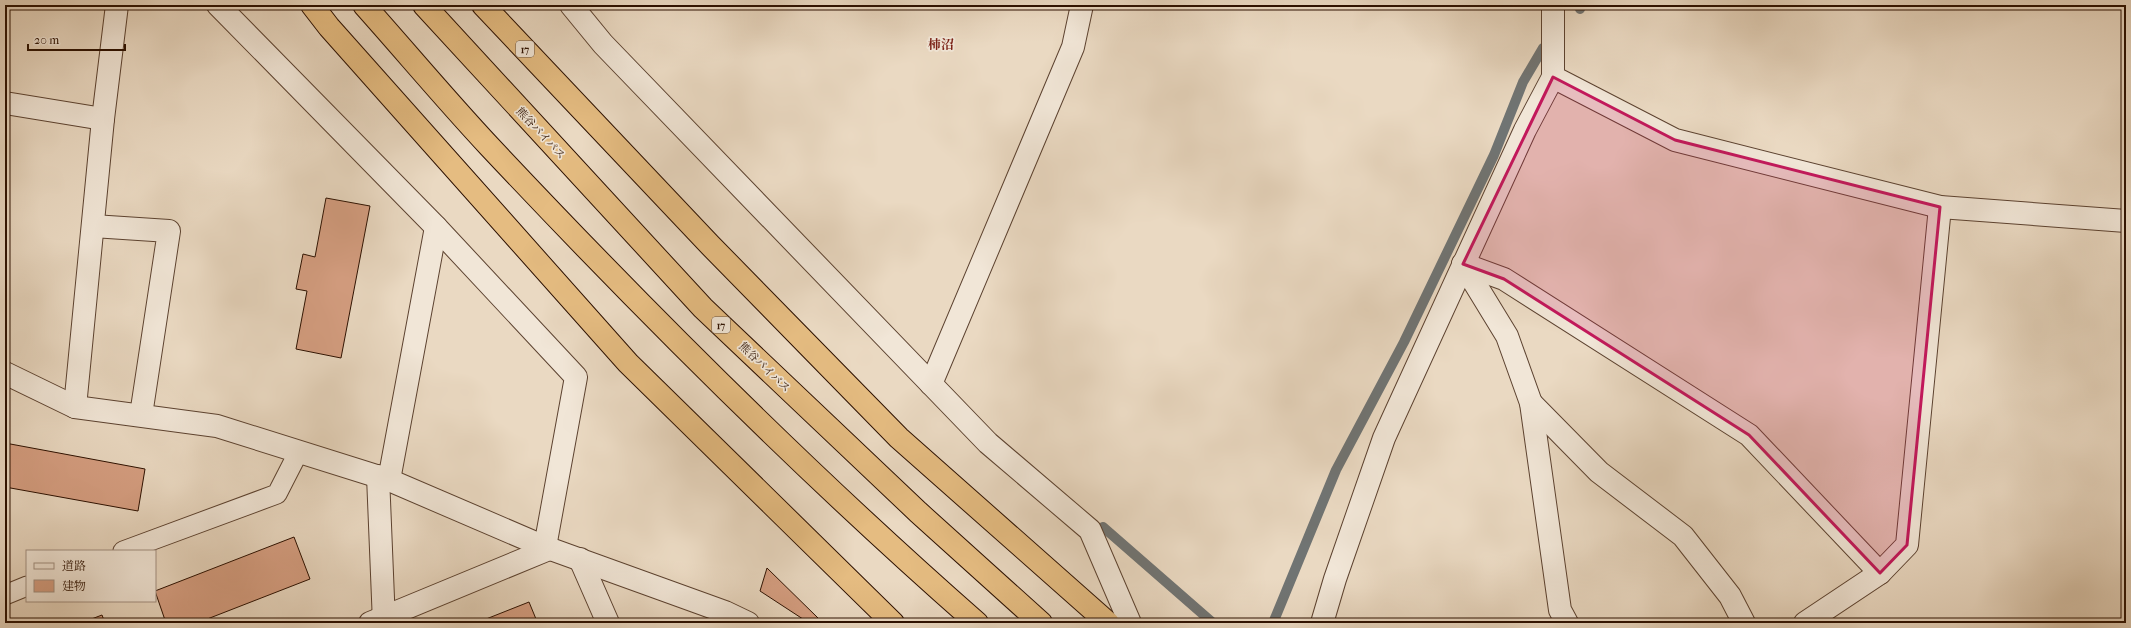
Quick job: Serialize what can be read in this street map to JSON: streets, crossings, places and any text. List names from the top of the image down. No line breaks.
{"streets":{"highway":["17","熊谷バイパス"]},"districts":["柿沼"],"legend":["道路","建物"],"scale_bar":"20 m"}
